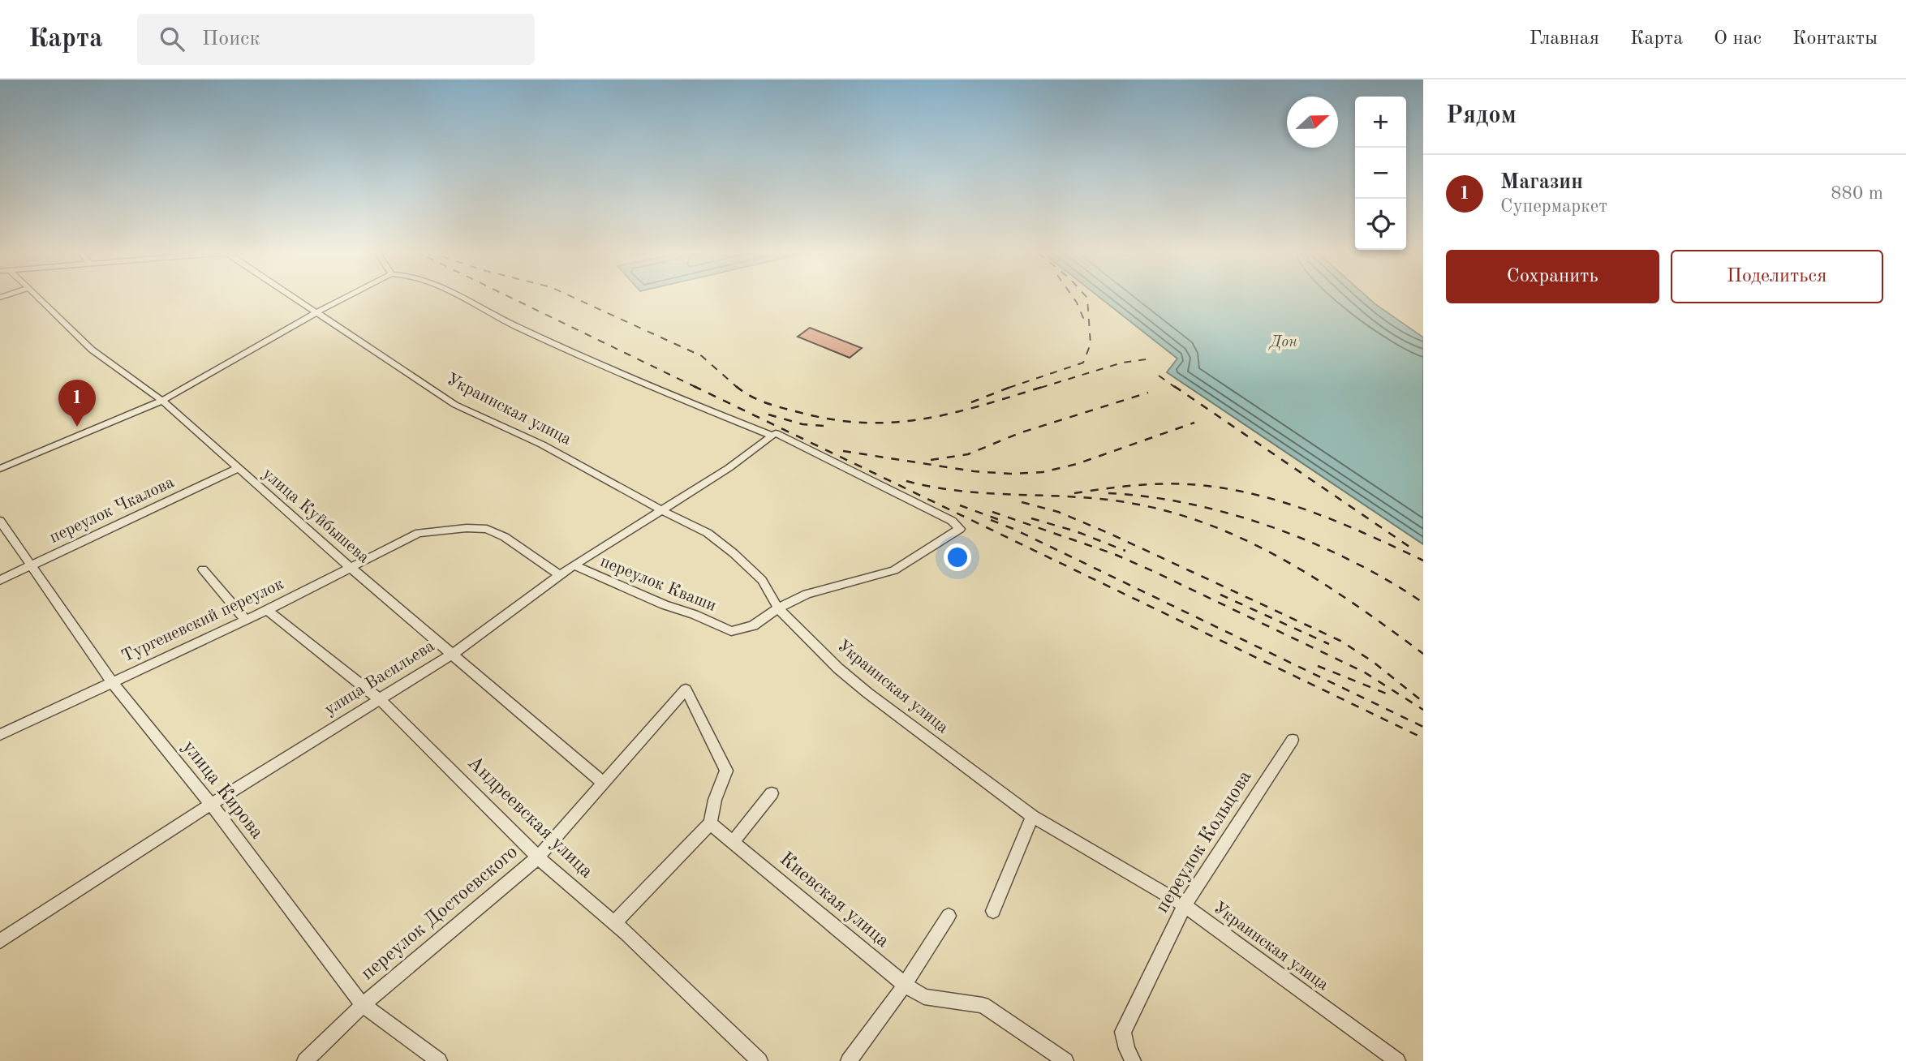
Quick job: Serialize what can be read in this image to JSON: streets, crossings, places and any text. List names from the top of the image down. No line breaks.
{"streets":{"street":["Украинская улица","переулок Чкалова","улица Куйбышева","переулок Кваши","Тургеневский переулок","улица Васильева","улица Кирова","Андреевская улица","переулок Кольцова","Киевская улица","переулок Достоевского"]},"crossings":[["Украинская улица","переулок Кваши"],["Украинская улица","улица Васильева"],["Украинская улица","переулок Кольцова"],["переулок Чкалова","улица Куйбышева"],["переулок Чкалова","улица Кирова"],["улица Куйбышева","Тургеневский переулок"],["улица Куйбышева","улица Васильева"],["улица Куйбышева","переулок Достоевского"],["переулок Кваши","улица Васильева"],["Тургеневский переулок","улица Васильева"],["Тургеневский переулок","улица Кирова"],["Тургеневский переулок","Андреевская улица"],["улица Васильева","улица Кирова"],["улица Васильева","Андреевская улица"],["улица Кирова","переулок Достоевского"],["Андреевская улица","переулок Достоевского"],["Киевская улица","переулок Достоевского"]],"water":["Дон"],"north":"right","page":{"header":"Карта","search":"Поиск","nav":["Главная","Карта","О нас","Контакты"],"heading":"Рядом","map_buttons":["+","−"],"list":[{"mark":"1","name":"Магазин","note":"Супермаркет","value":"880 m"}],"buttons":["Сохранить","Поделиться"],"pins":"1"}}
